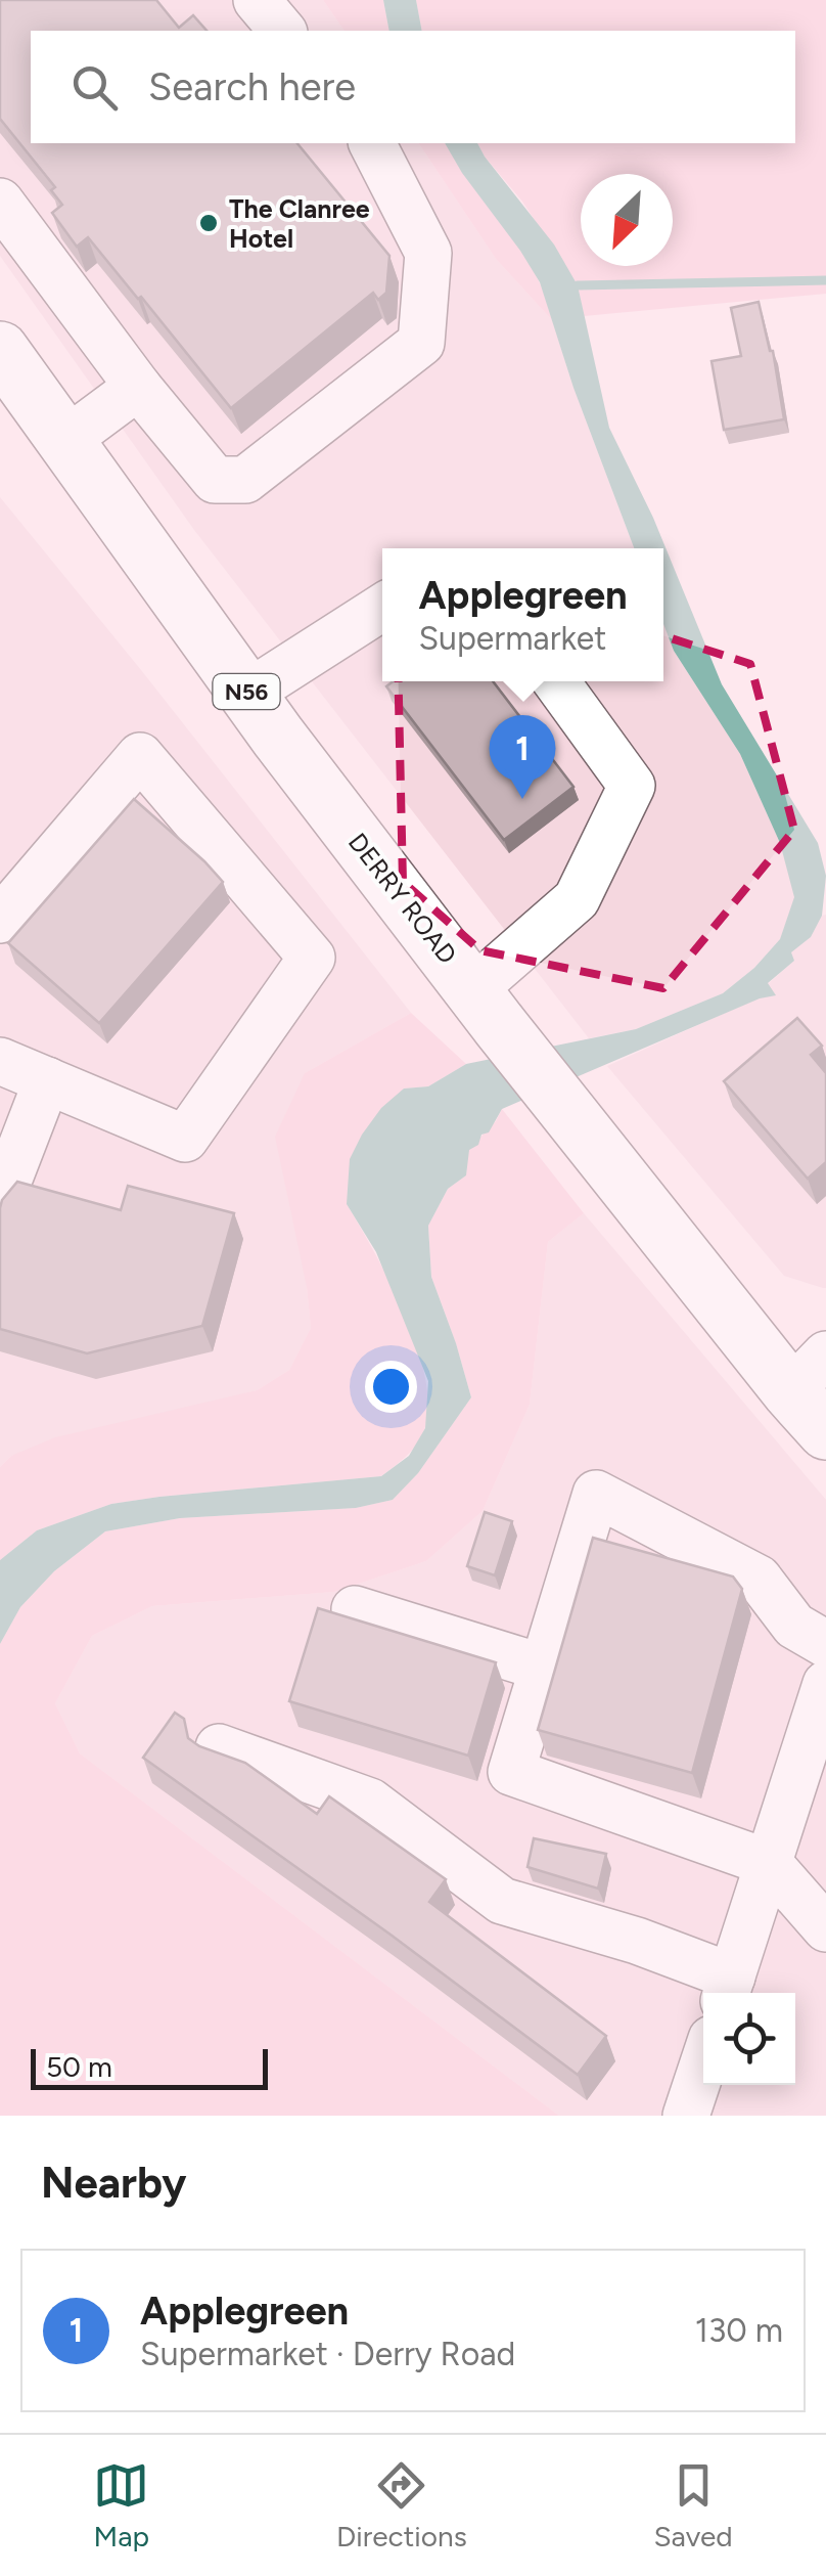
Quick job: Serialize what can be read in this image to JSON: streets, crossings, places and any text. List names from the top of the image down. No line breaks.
{"streets":{"main road":["N56","DERRY ROAD"]},"places":["The Clanree Hotel"],"scale_bar":"50 m","north":"bottom left","page":{"search":"Search here","popup":["Applegreen","Supermarket"],"pins":"1","scale":"50 m","heading":"Nearby","list":[{"mark":"1","name":"Applegreen","note":"Supermarket · Derry Road","value":"130 m"}],"nav":["Map","Directions","Saved"]}}
